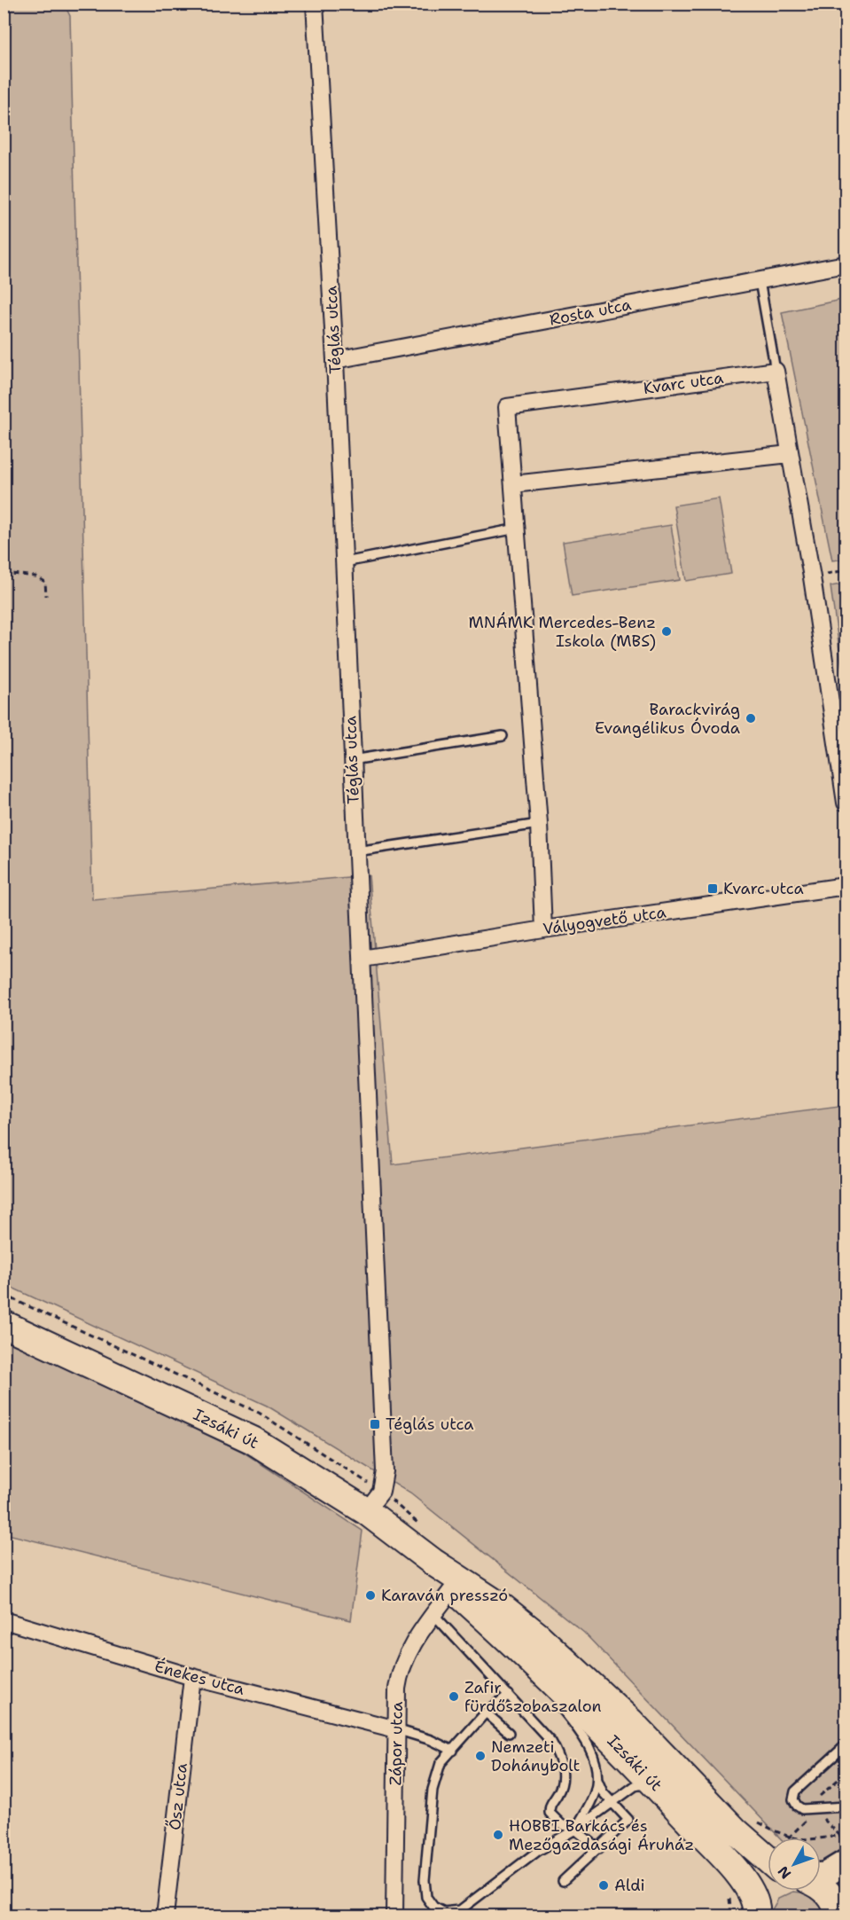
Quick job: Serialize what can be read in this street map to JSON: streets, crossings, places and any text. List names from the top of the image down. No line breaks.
{"streets":{"main road":["Izsáki út"],"street":["Rosta utca","Téglás utca","Kvarc utca","Vályogvető utca","Énekes utca","Zápor utca","Ősz utca"]},"crossings":[["Rosta utca","Téglás utca"],["Téglás utca","Vályogvető utca"],["Téglás utca","Izsáki út"],["Izsáki út","Zápor utca"],["Énekes utca","Zápor utca"],["Énekes utca","Ősz utca"]],"places":{"other":["MNÁMK Mercedes-Benz Iskola (MBS)","Barackvirág Evangélikus Óvoda","Karaván presszó","Zafir fürdőszobaszalon","Nemzeti Dohánybolt","HOBBI Barkács és Mezőgazdasági Áruház","Aldi"],"transit":["Kvarc utca","Téglás utca"]},"north":"bottom left"}
